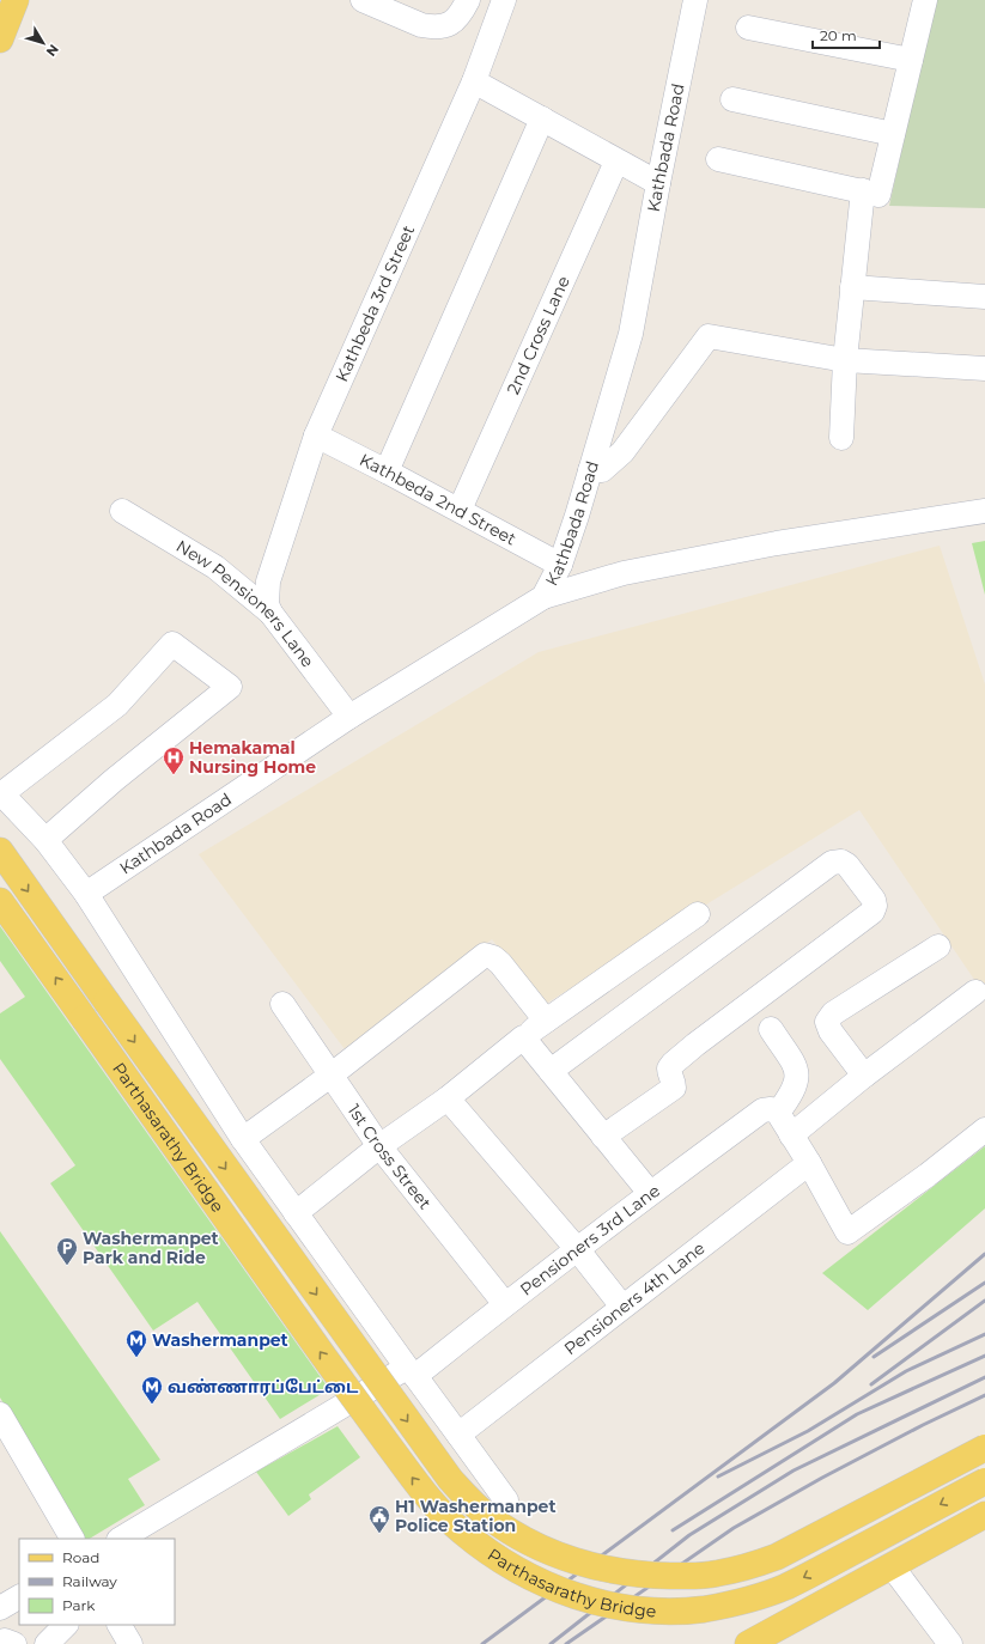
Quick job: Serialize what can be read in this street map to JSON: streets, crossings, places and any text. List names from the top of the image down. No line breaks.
{"streets":{"main road":["Parthasarathy Bridge"],"street":["Kathbada Road","Kathbeda 3rd Street","2nd Cross Lane","Kathbeda 2nd Street","New Pensioners Lane","1st Cross Street","Pensioners 3rd Lane","Pensioners 4th Lane"]},"crossings":[["Kathbada Road","Kathbeda 2nd Street"],["Kathbada Road","New Pensioners Lane"],["Kathbeda 3rd Street","Kathbeda 2nd Street"],["Kathbeda 3rd Street","New Pensioners Lane"],["2nd Cross Lane","Kathbeda 2nd Street"],["1st Cross Street","Pensioners 3rd Lane"]],"places":{"hospital":["Hemakamal Nursing Home"],"parking":["Washermanpet Park and Ride"],"metro station":["Washermanpet","வண்ணாரப்பேட்டை"],"public building":["H1 Washermanpet Police Station"]},"legend":["Road","Railway","Park"],"scale_bar":"20 m","north":"bottom right"}
